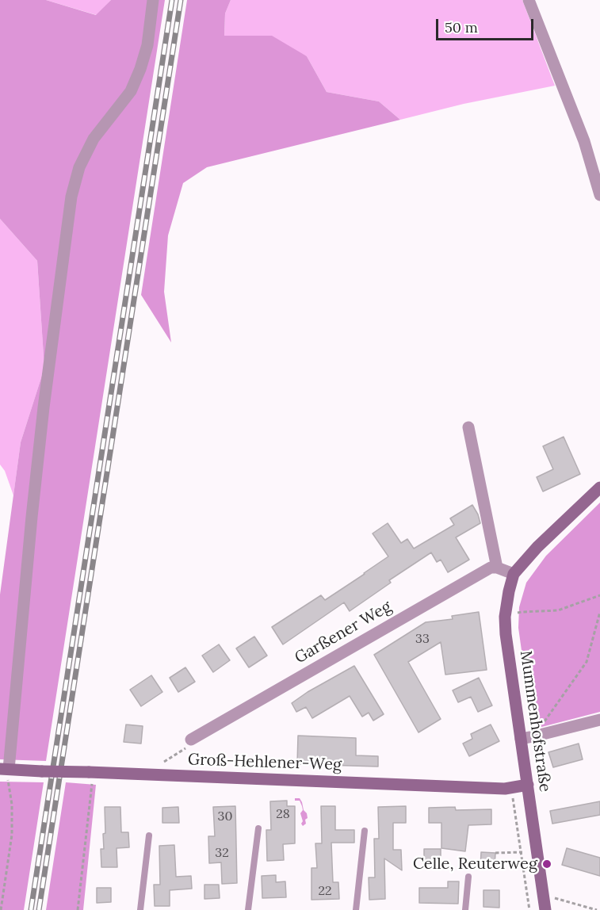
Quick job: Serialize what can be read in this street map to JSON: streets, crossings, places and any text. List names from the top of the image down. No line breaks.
{"streets":{"street":["Garßener Weg","Mummenhofstraße","Groß-Hehlener-Weg"]},"crossings":[["Mummenhofstraße","Groß-Hehlener-Weg"]],"places":["Celle, Reuterweg"],"house_numbers":["33","28","30","32","22"],"scale_bar":"50 m"}
